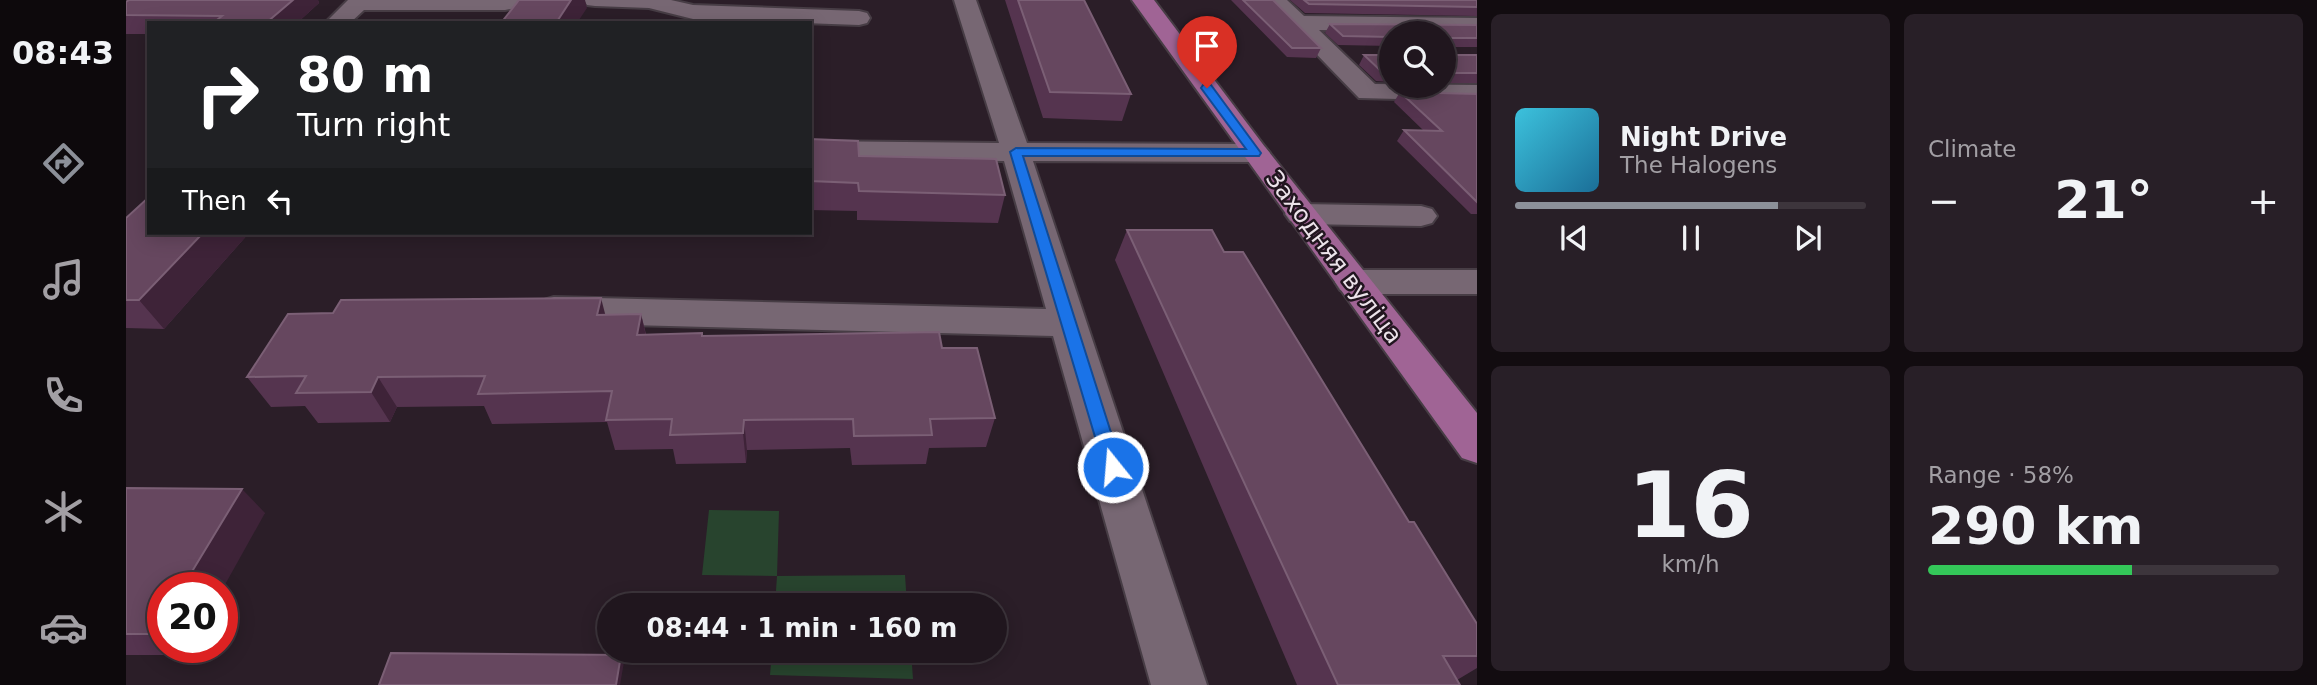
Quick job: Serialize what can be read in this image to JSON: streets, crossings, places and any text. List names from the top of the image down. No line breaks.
{"streets":{"main road":["Заходняя вуліца"]},"page":{"tabs":"08:43","tile":["Climate",["16","km/h"],["Range · 58%","290 km"]],"turn":["80 m","Turn right"],"song":["Night Drive","The Halogens"],"then":"Then","heat":["−","21°","+"],"limit":"20","trip":"08:44 · 1 min · 160 m"}}
